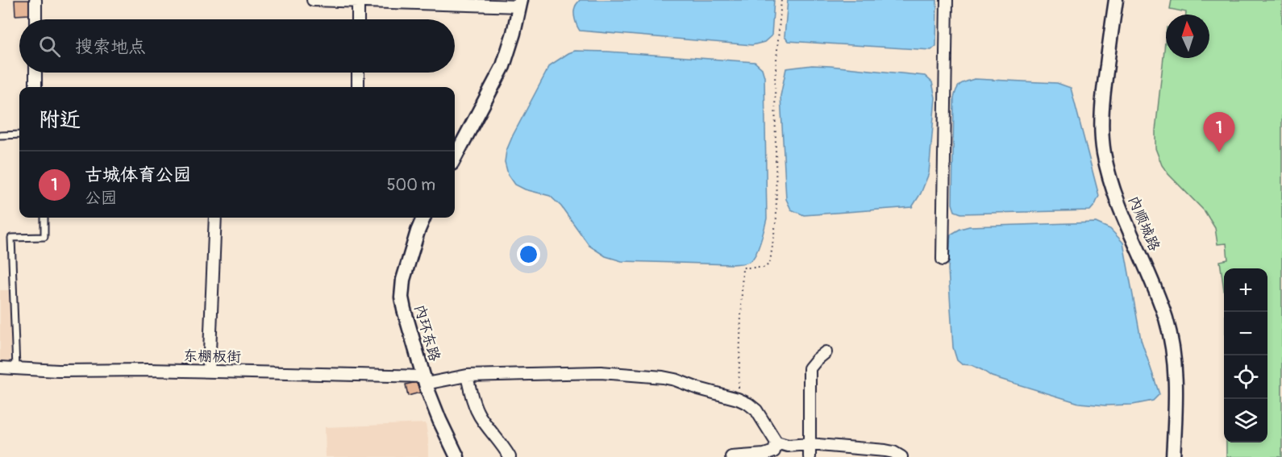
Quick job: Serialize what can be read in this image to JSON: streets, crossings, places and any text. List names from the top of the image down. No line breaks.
{"streets":{"street":["内顺城路","内环东路","东棚板街"]},"crossings":[["内环东路","东棚板街"]],"north":"top","page":{"search":"搜索地点","heading":"附近","pins":"1","list":[{"mark":"1","name":"古城体育公园","note":"公园","value":"500 m"}],"map_buttons":["+","−"]}}
